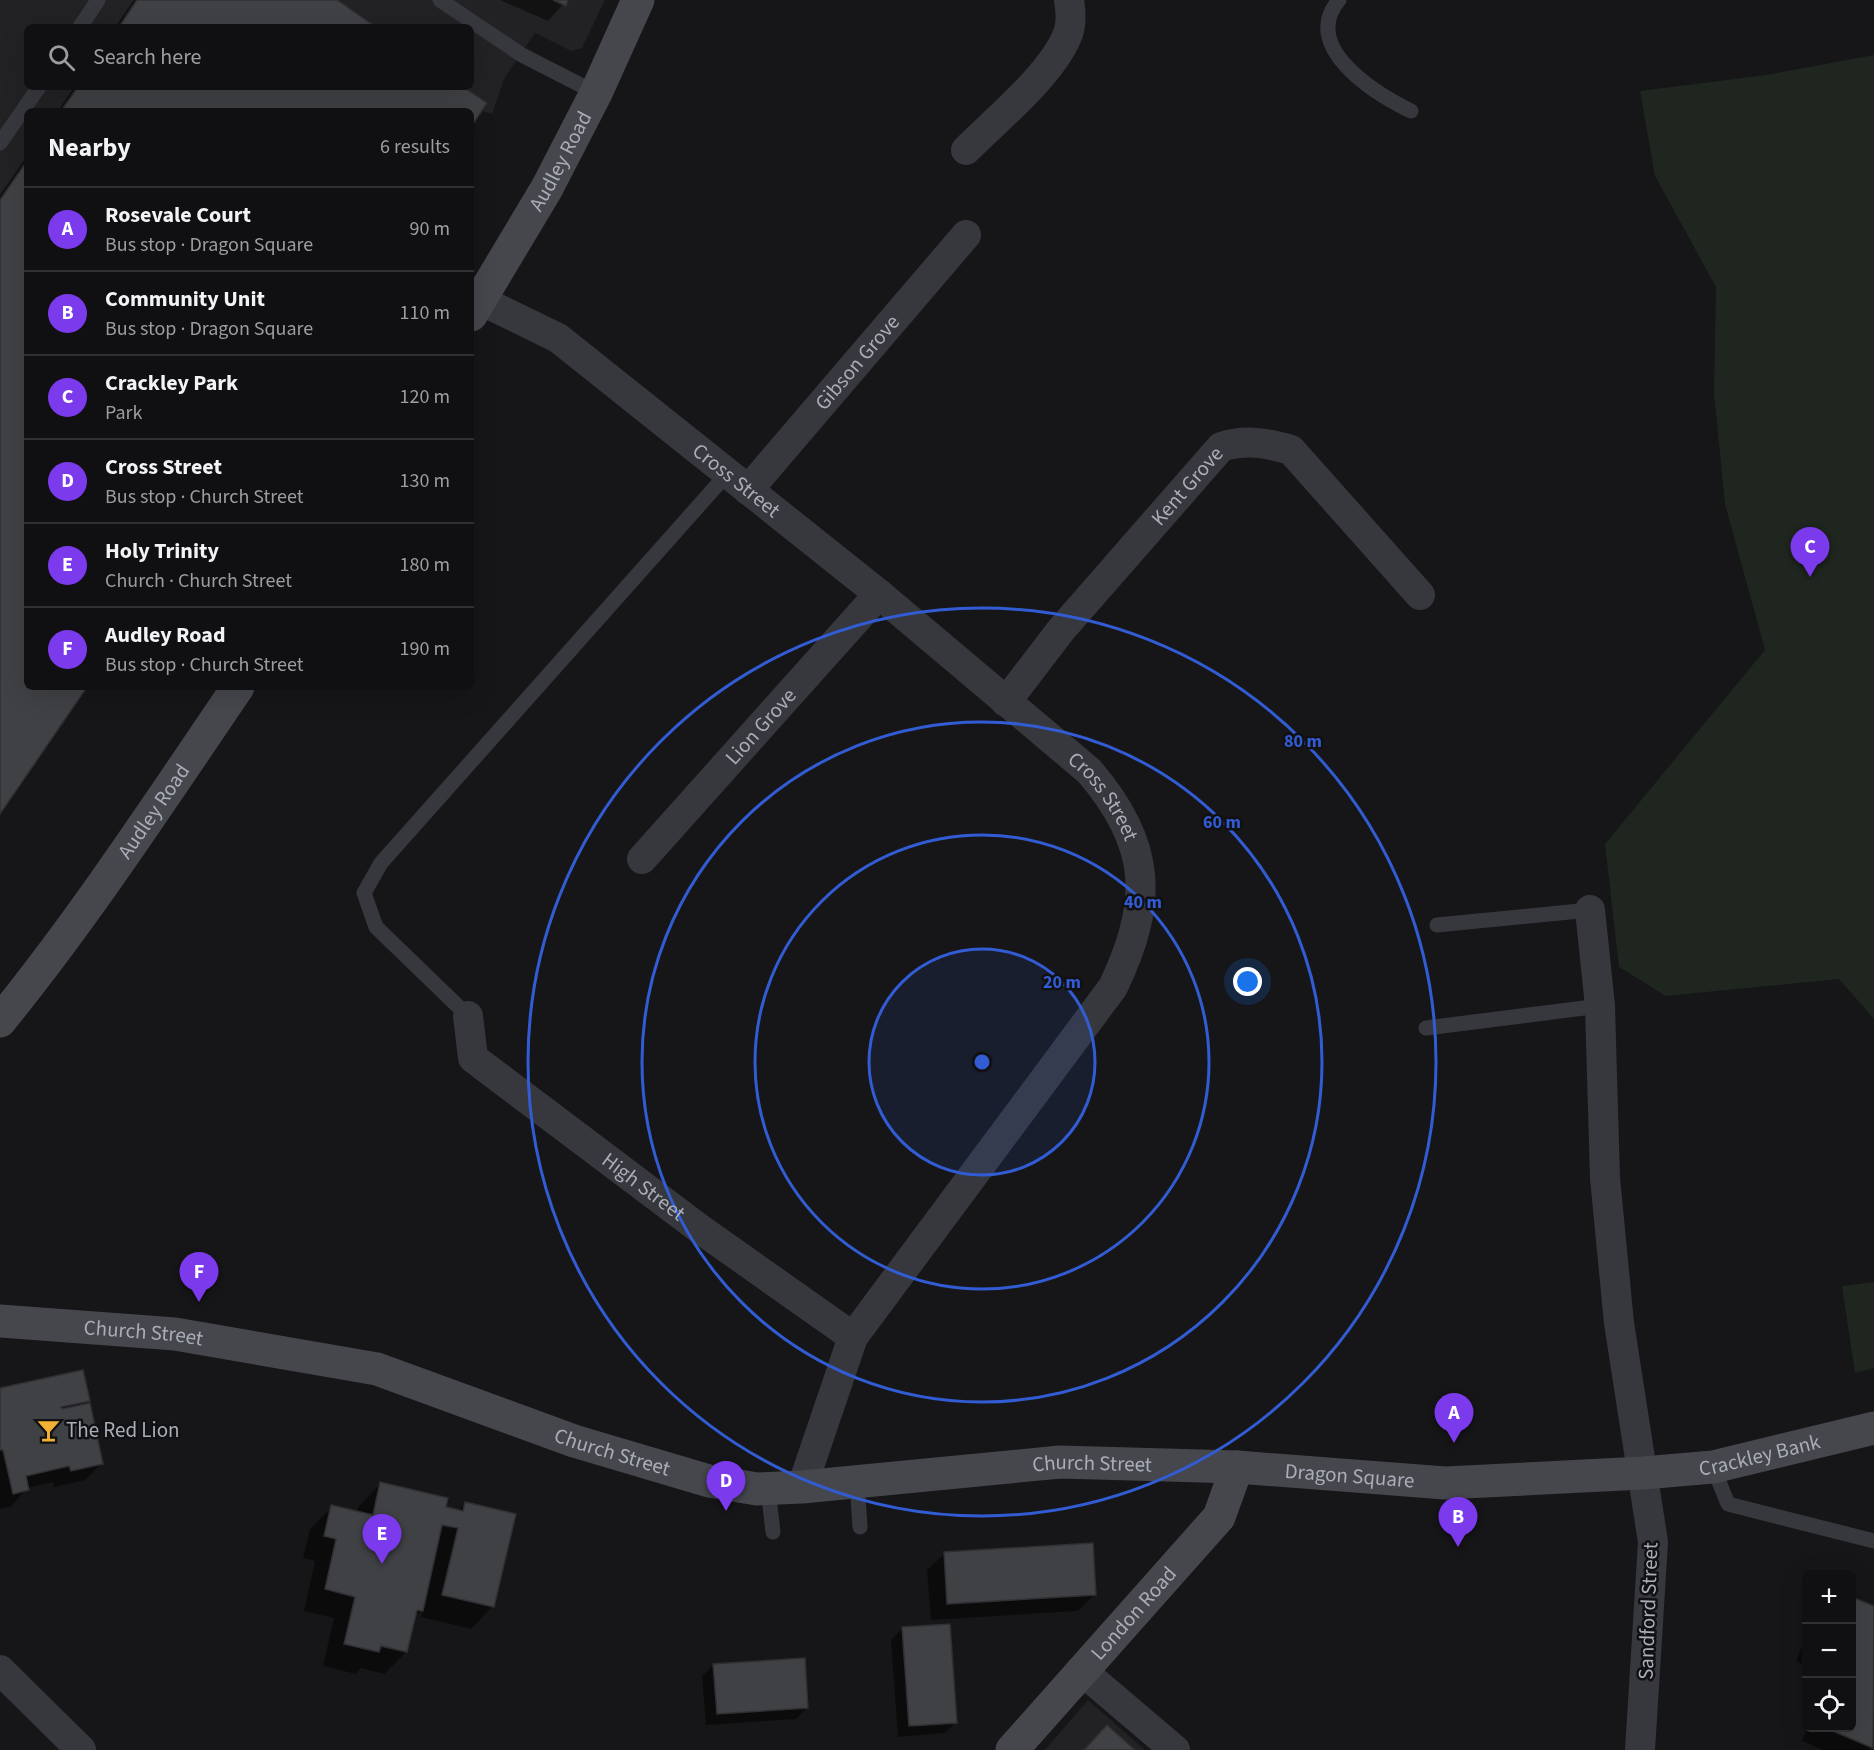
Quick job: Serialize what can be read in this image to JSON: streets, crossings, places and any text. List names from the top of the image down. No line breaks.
{"streets":{"street":["Audley Road","Gibson Grove","Cross Street","Kent Grove","Lion Grove","High Street","Church Street","Crackley Bank","Dragon Square","Sandford Street","London Road"]},"crossings":[["Audley Road","Cross Street"],["Gibson Grove","Cross Street"],["Cross Street","Kent Grove"],["Cross Street","Lion Grove"],["Cross Street","High Street"],["Cross Street","Church Street"],["Church Street","Dragon Square"],["Church Street","London Road"],["Crackley Bank","Dragon Square"],["Crackley Bank","Sandford Street"],["Dragon Square","Sandford Street"],["Dragon Square","London Road"]],"places":{"bar":["The Red Lion"]},"page":{"search":"Search here","heading":["Nearby","6 results"],"list":[{"mark":"A","name":"Rosevale Court","note":"Bus stop · Dragon Square","value":"90 m"},{"mark":"B","name":"Community Unit","note":"Bus stop · Dragon Square","value":"110 m"},{"mark":"C","name":"Crackley Park","note":"Park","value":"120 m"},{"mark":"D","name":"Cross Street","note":"Bus stop · Church Street","value":"130 m"},{"mark":"E","name":"Holy Trinity","note":"Church · Church Street","value":"180 m"},{"mark":"F","name":"Audley Road","note":"Bus stop · Church Street","value":"190 m"}],"pins":["C","F","A","D","B","E"],"map_buttons":["+","−"]},"rings":["80 m","60 m","40 m","20 m"]}
